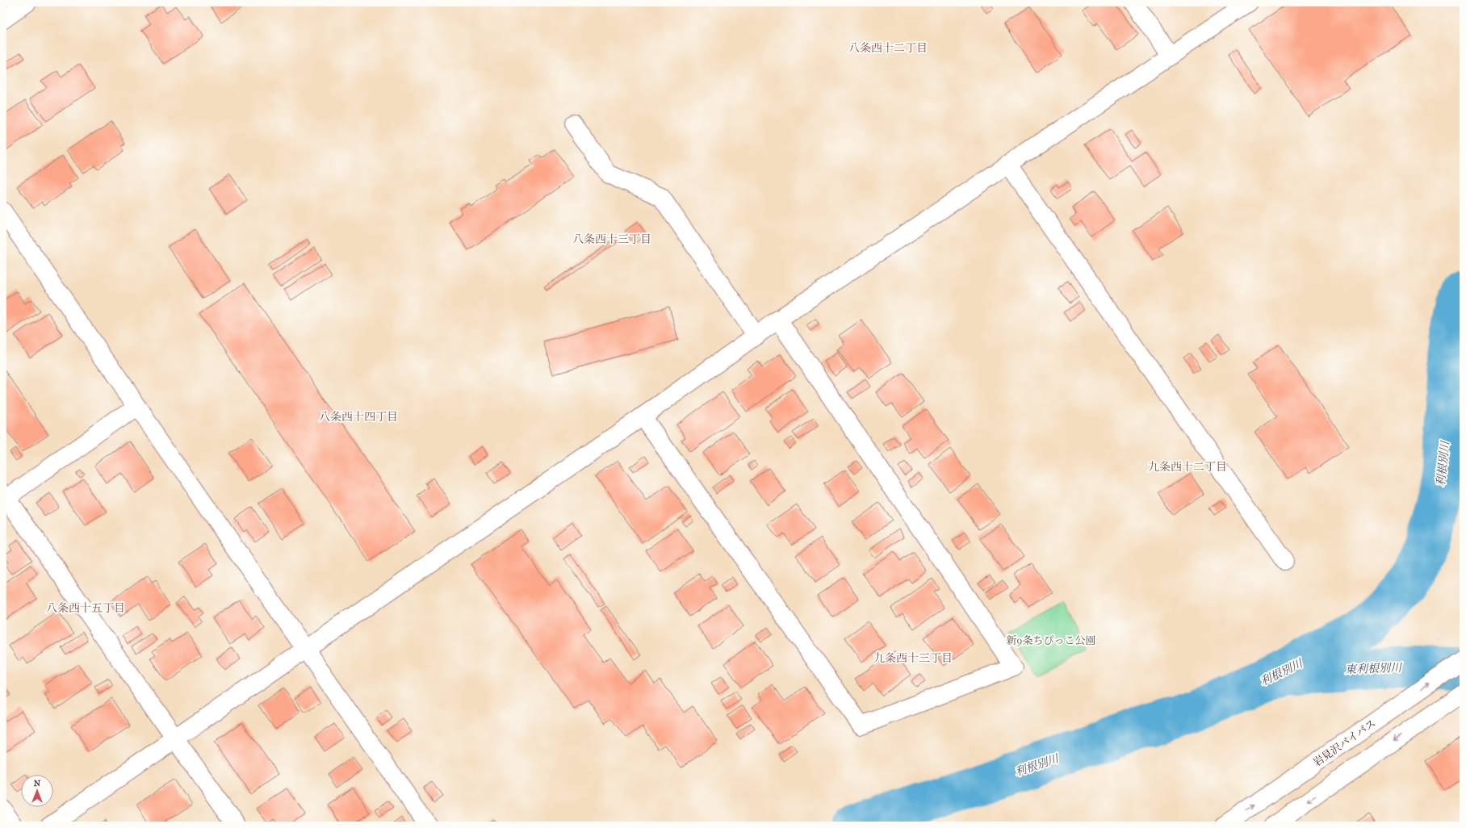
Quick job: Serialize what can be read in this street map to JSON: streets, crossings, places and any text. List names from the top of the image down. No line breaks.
{"streets":{"main road":["岩見沢バイパス"]},"districts":["八条西十二丁目","八条西十三丁目","八条西十四丁目","九条西十二丁目","八条西十五丁目","九条西十三丁目"],"water":["利根別川","東利根別川"],"parks":["新9条ちぴっこ公園"],"north":"top"}
